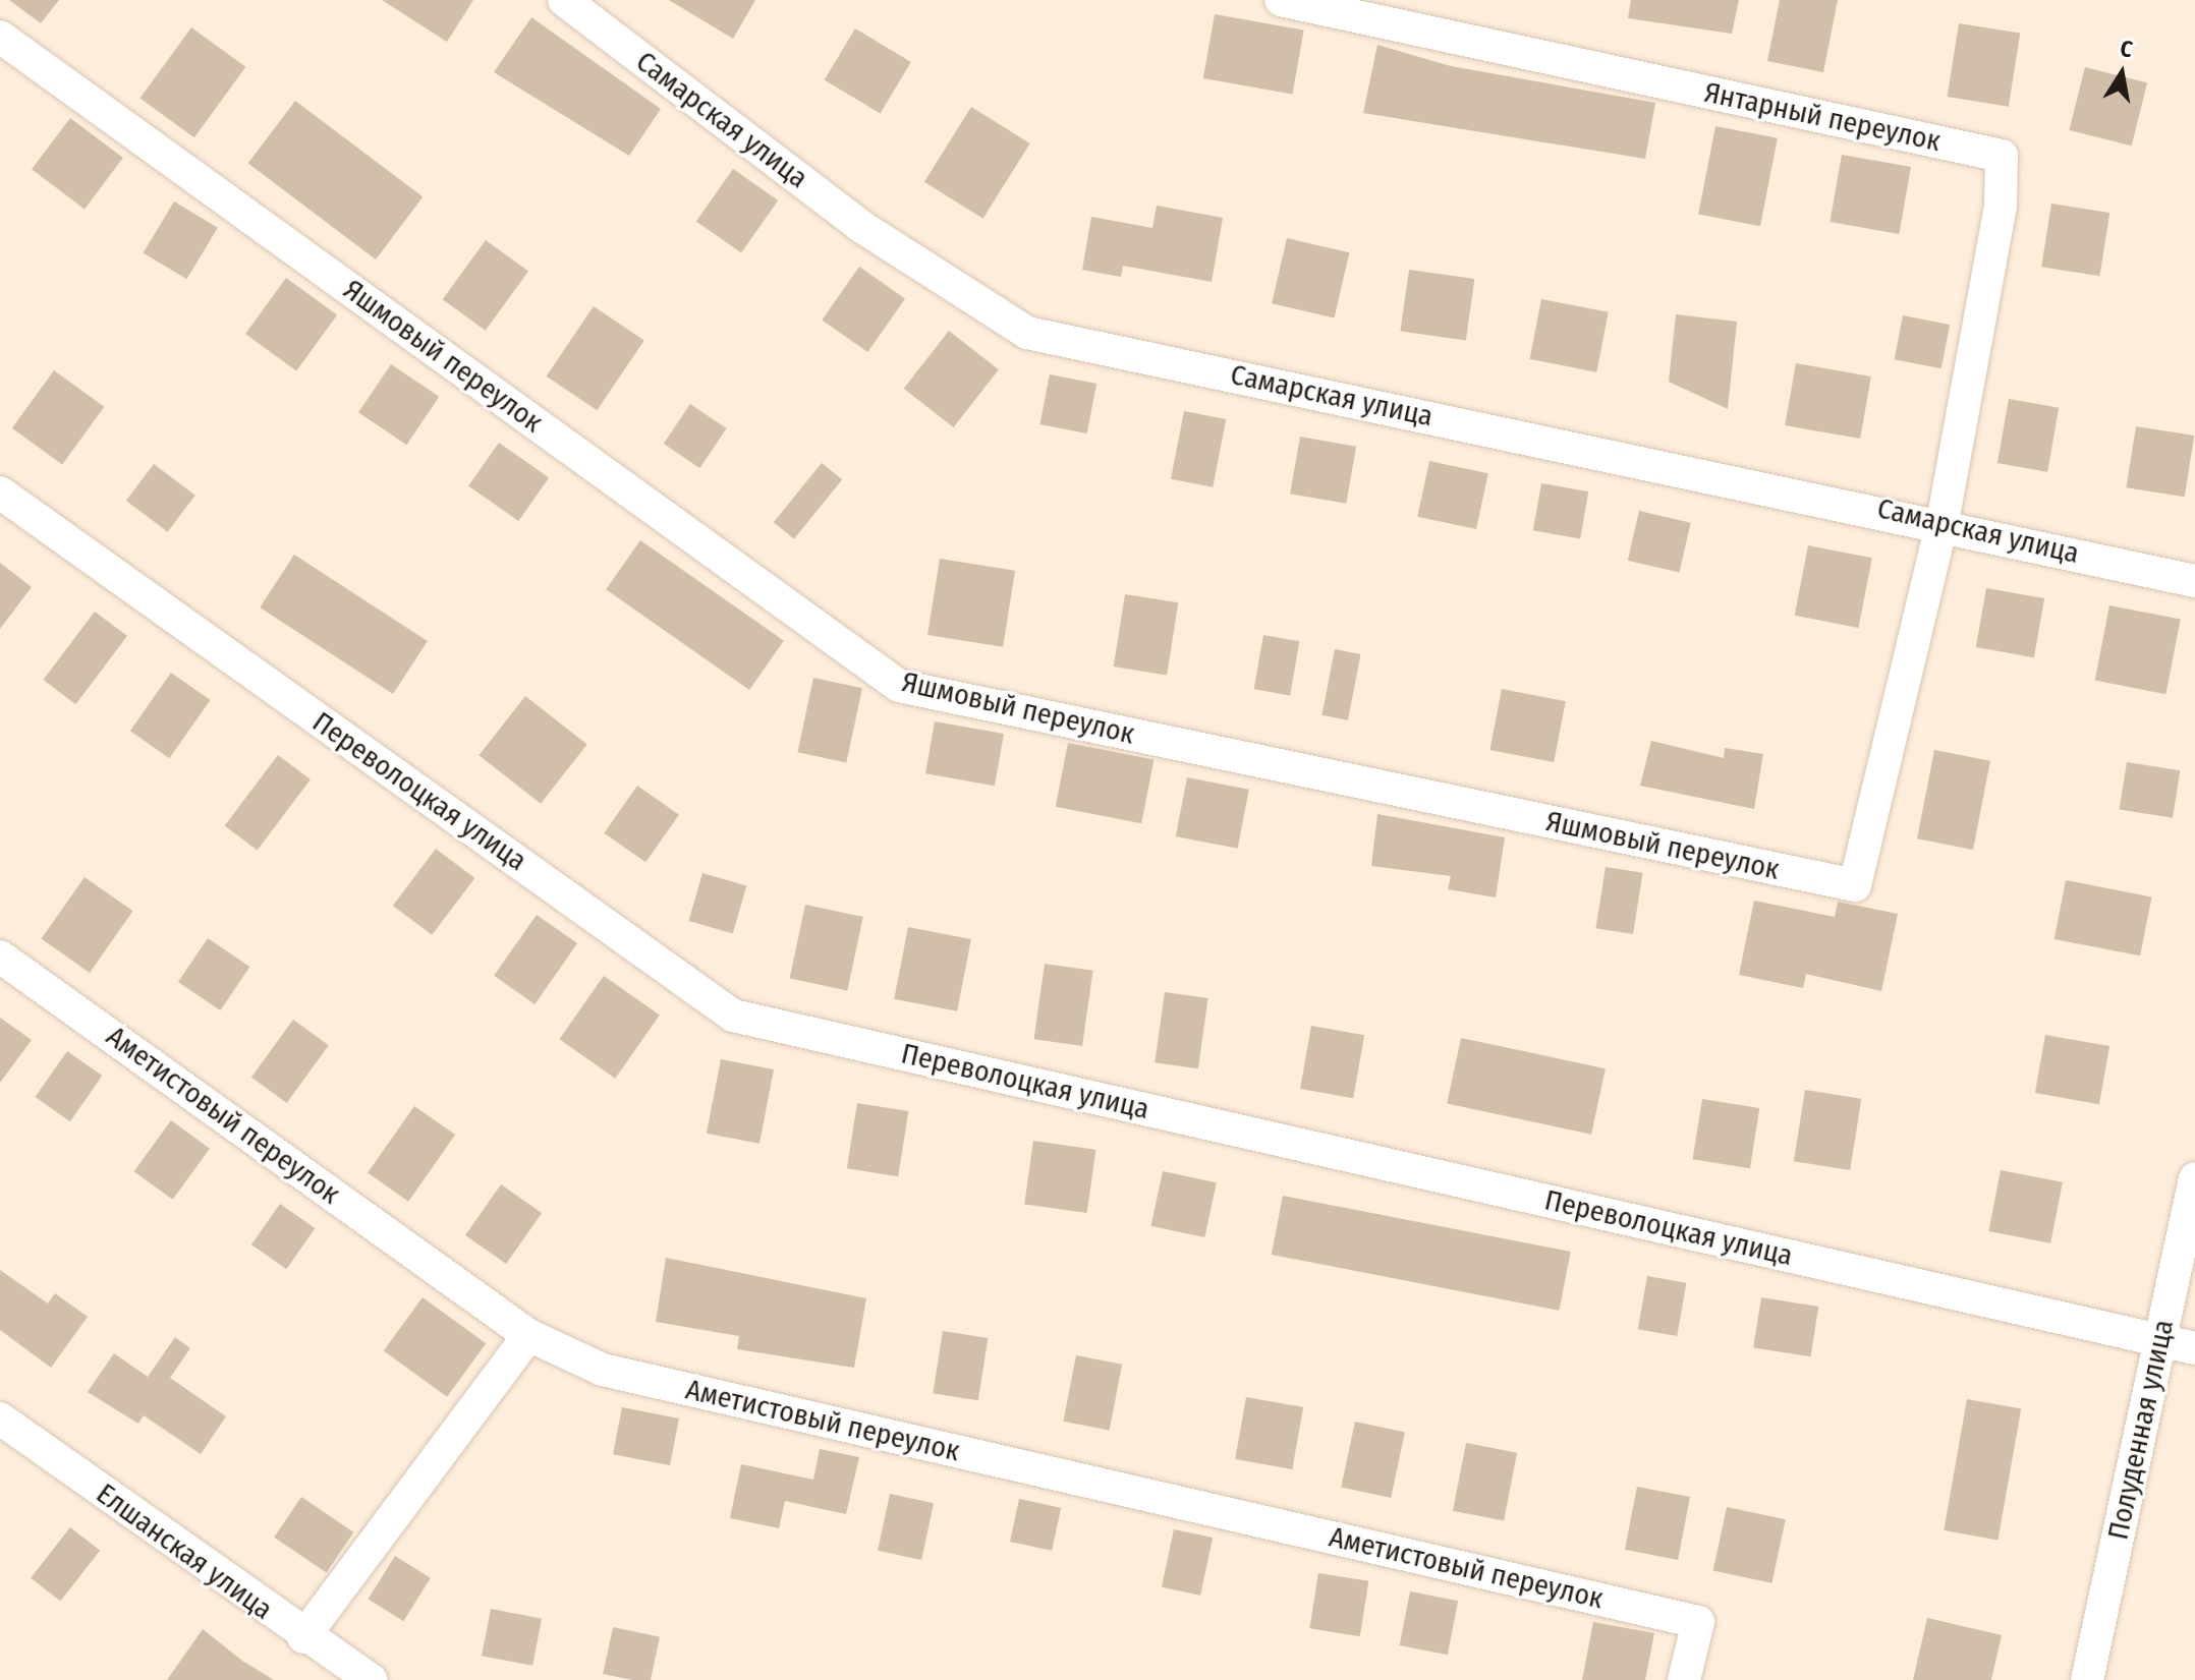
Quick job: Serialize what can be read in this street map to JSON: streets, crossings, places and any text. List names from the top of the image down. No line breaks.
{"streets":{"street":["Янтарный переулок","Самарская улица","Яшмовый переулок","Переволоцкая улица","Аметистовый переулок","Полуденная улица","Елшанская улица"]},"crossings":[["Янтарный переулок","Самарская улица"],["Янтарный переулок","Яшмовый переулок"],["Самарская улица","Яшмовый переулок"],["Переволоцкая улица","Полуденная улица"]],"north":"top"}
